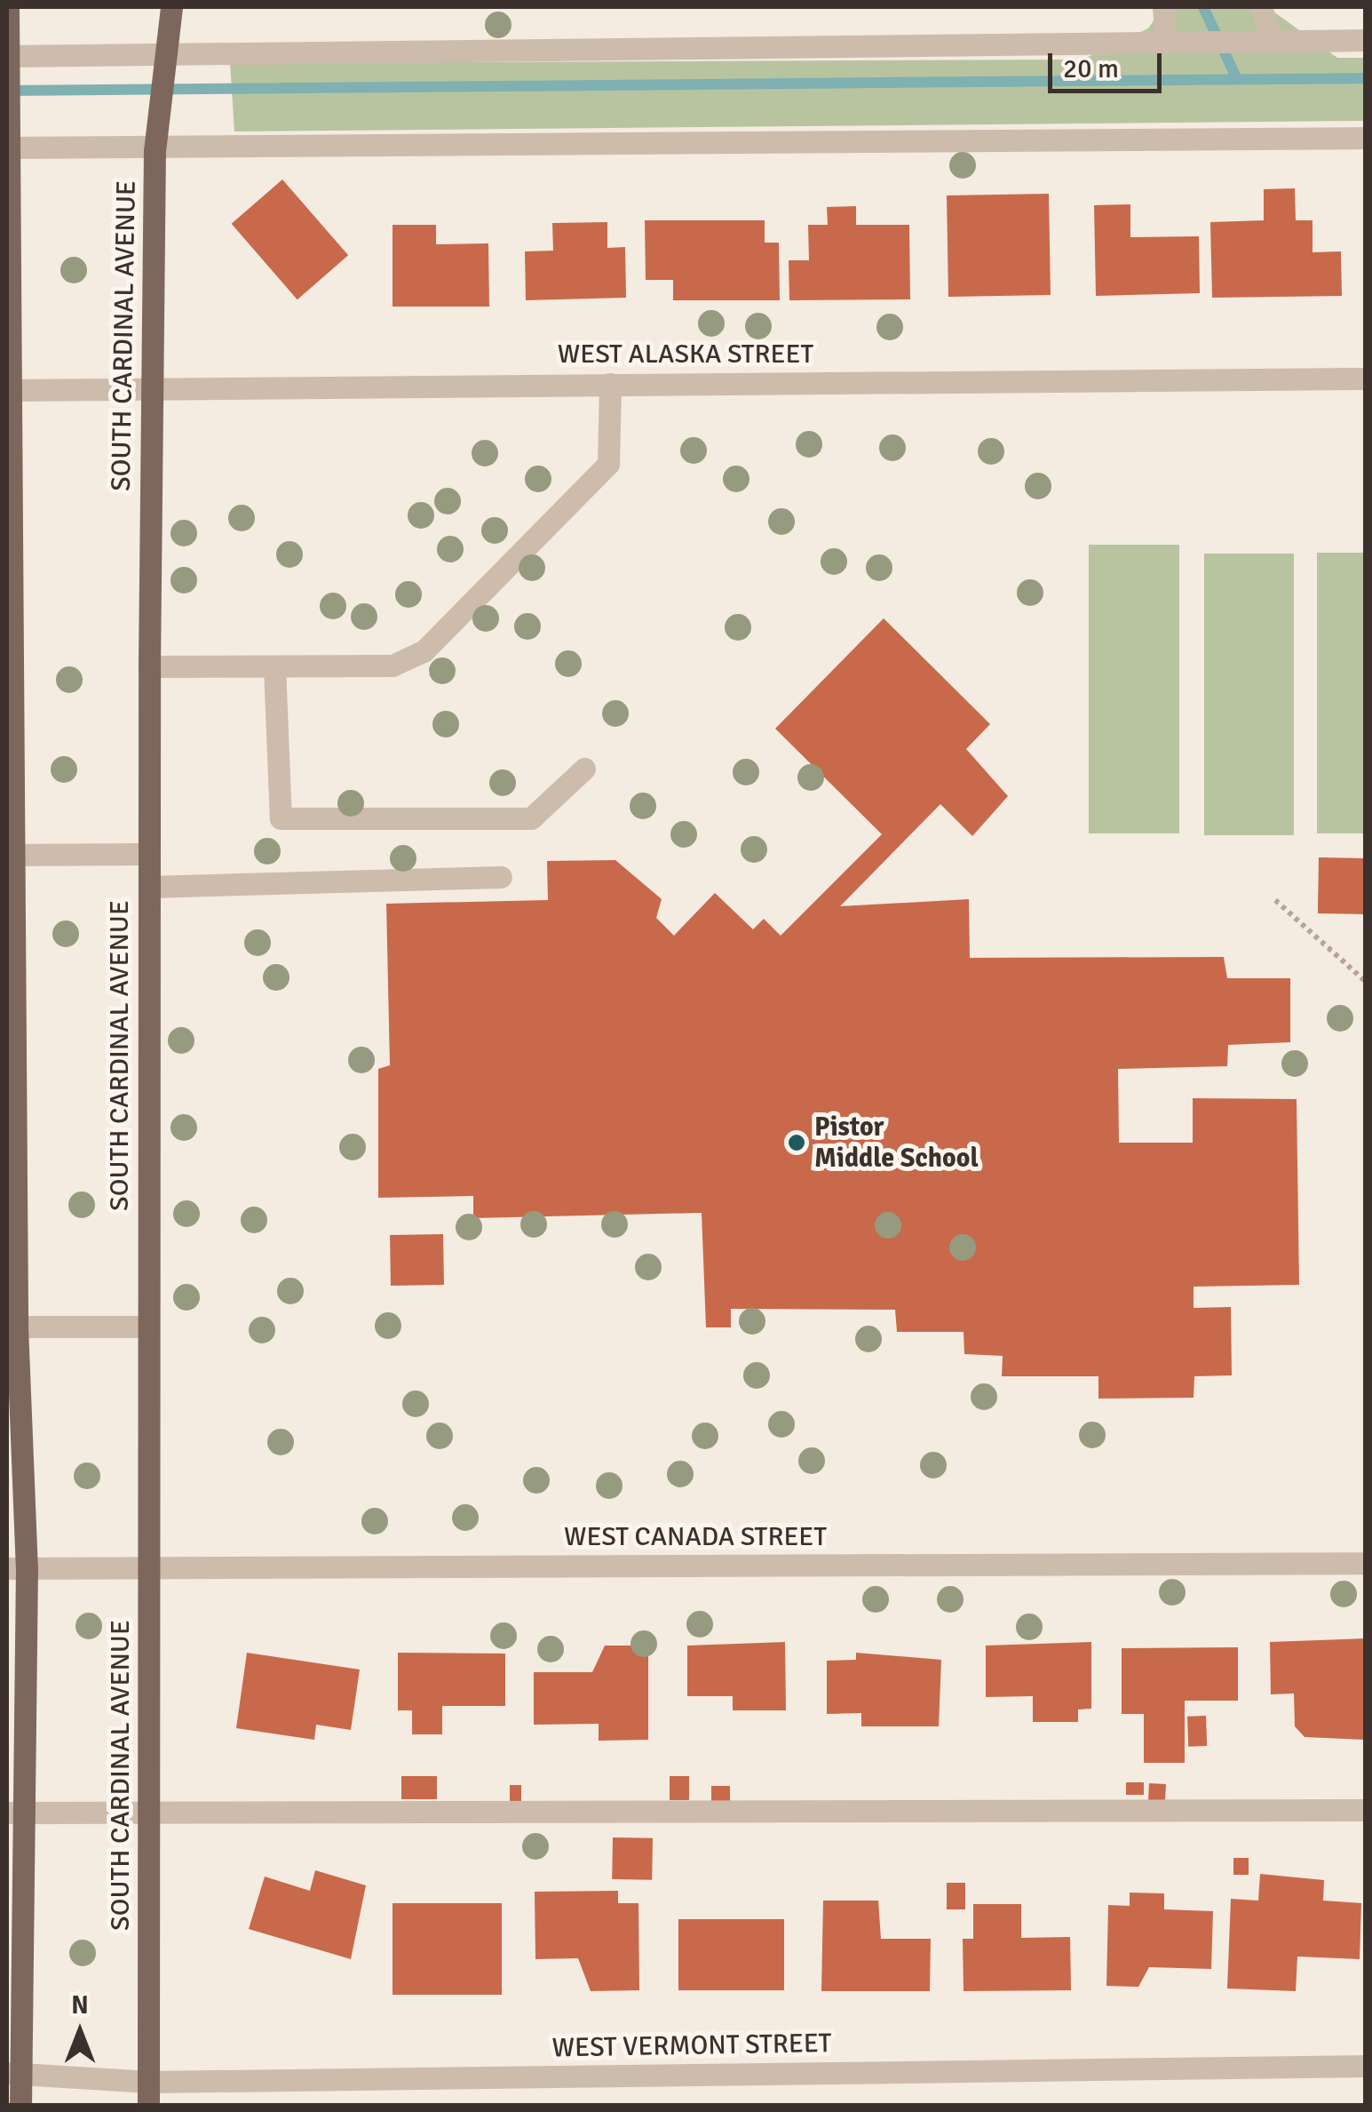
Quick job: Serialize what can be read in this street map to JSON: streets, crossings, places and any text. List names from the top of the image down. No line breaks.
{"streets":{"main road":["SOUTH CARDINAL AVENUE"],"street":["WEST ALASKA STREET","WEST CANADA STREET","WEST VERMONT STREET"]},"crossings":[["SOUTH CARDINAL AVENUE","WEST ALASKA STREET"],["SOUTH CARDINAL AVENUE","WEST CANADA STREET"],["SOUTH CARDINAL AVENUE","WEST VERMONT STREET"]],"places":["Pistor Middle School"],"scale_bar":"20 m","north":"top"}
